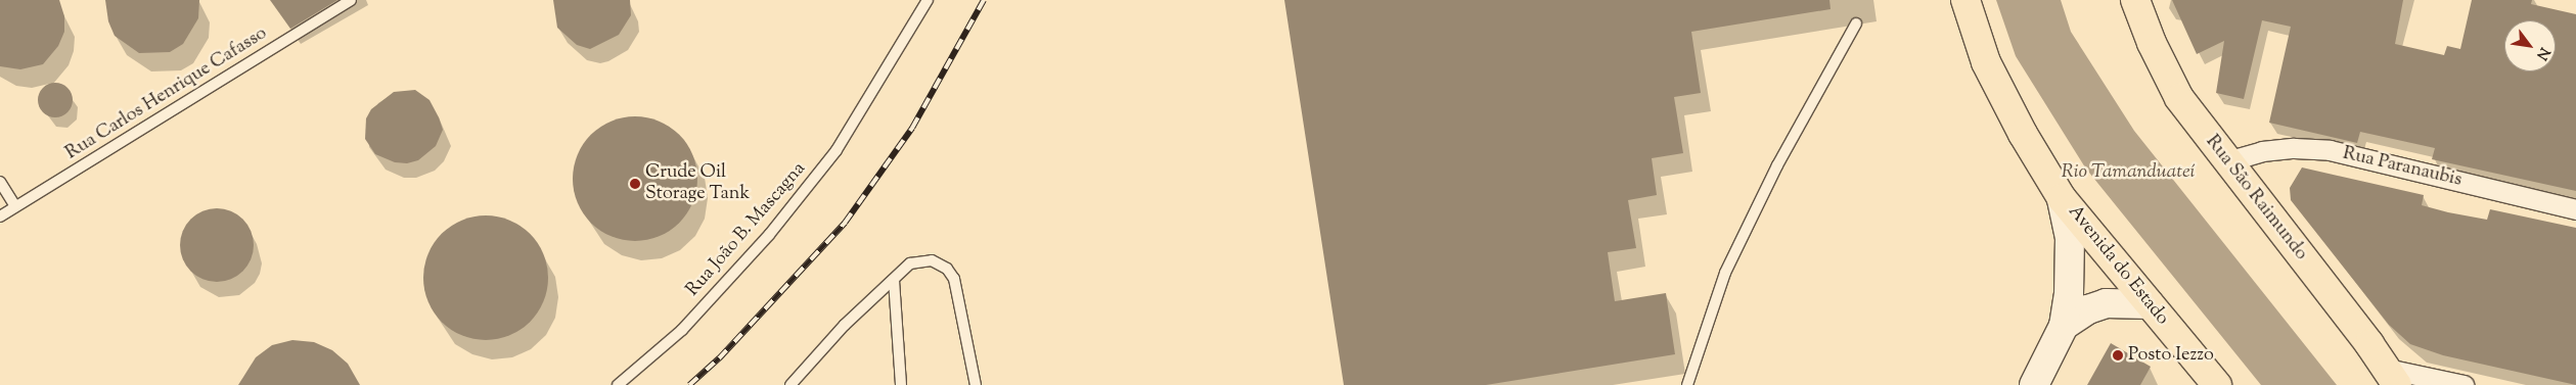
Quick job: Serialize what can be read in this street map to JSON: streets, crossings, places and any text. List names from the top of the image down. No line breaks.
{"streets":{"highway":["Rua São Raimundo","Avenida do Estado"],"street":["Rua Paranaubis"],"lane":["Rua Carlos Henrique Cafasso","Rua João B. Mascagna"]},"crossings":[["Rua Paranaubis","Rua São Raimundo"]],"water":["Rio Tamanduateí"],"places":["Crude Oil Storage Tank","Posto Iezzo"],"north":"bottom right"}
